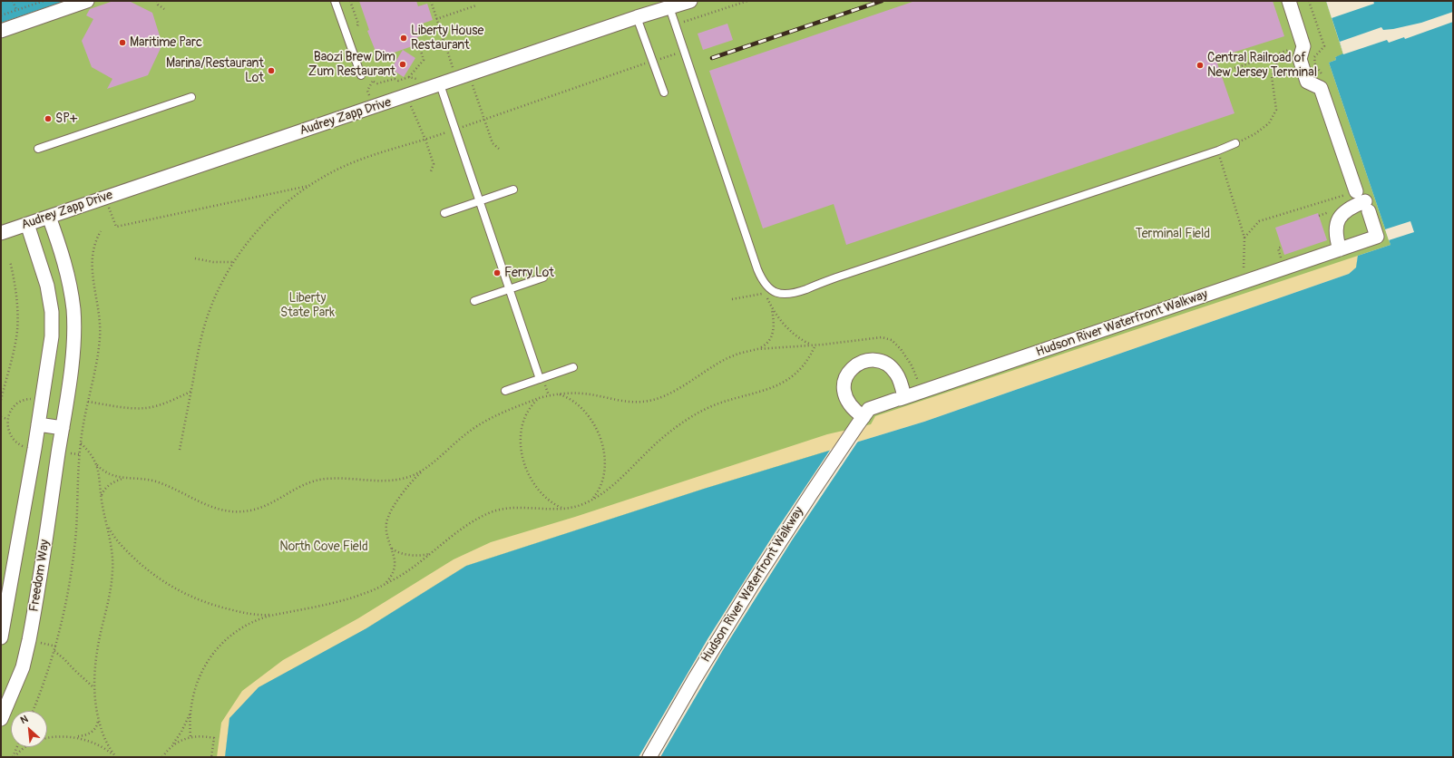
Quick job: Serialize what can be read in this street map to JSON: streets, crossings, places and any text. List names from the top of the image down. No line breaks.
{"streets":{"street":["Audrey Zapp Drive","Hudson River Waterfront Walkway","Freedom Way"]},"crossings":[["Audrey Zapp Drive","Freedom Way"]],"parks":["Terminal Field","Liberty State Park","North Cove Field"],"places":["Liberty House Restaurant","Maritime Parc","Baozi Brew Dim Zum Restaurant","Central Railroad of New Jersey Terminal","Marina/Restaurant Lot","SP+","Ferry Lot"],"north":"top left"}
